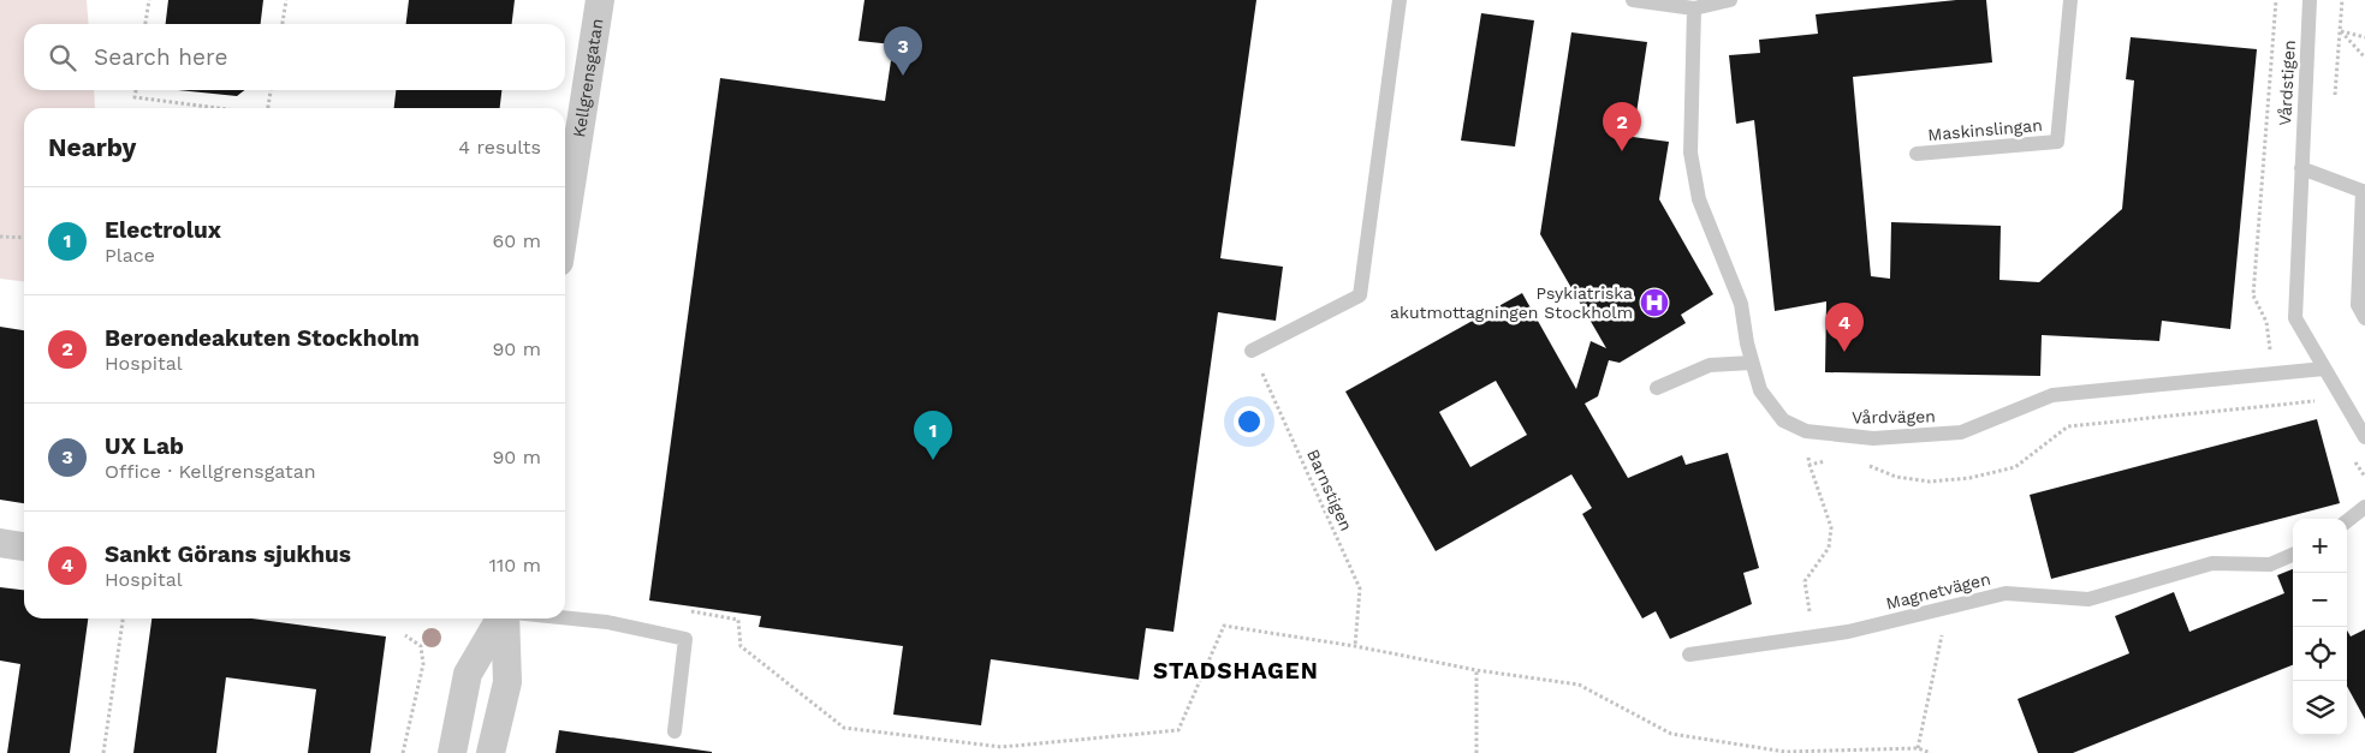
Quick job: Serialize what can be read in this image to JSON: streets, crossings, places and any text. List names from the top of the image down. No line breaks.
{"streets":{"street":["Kellgrensgatan"],"lane":["Vårdstigen","Maskinslingan","Vårdvägen","Magnetvägen"],"path":["Barnstigen"]},"crossings":[["Vårdstigen","Vårdvägen"]],"districts":["STADSHAGEN"],"places":{"hospital":["Psykiatriska akutmottagningen Stockholm"]},"page":{"search":"Search here","pins":["3","2","4","1"],"heading":["Nearby","4 results"],"list":[{"mark":"1","name":"Electrolux","note":"Place","value":"60 m"},{"mark":"2","name":"Beroendeakuten Stockholm","note":"Hospital","value":"90 m"},{"mark":"3","name":"UX Lab","note":"Office · Kellgrensgatan","value":"90 m"},{"mark":"4","name":"Sankt Görans sjukhus","note":"Hospital","value":"110 m"}],"map_buttons":["+","−"]}}
